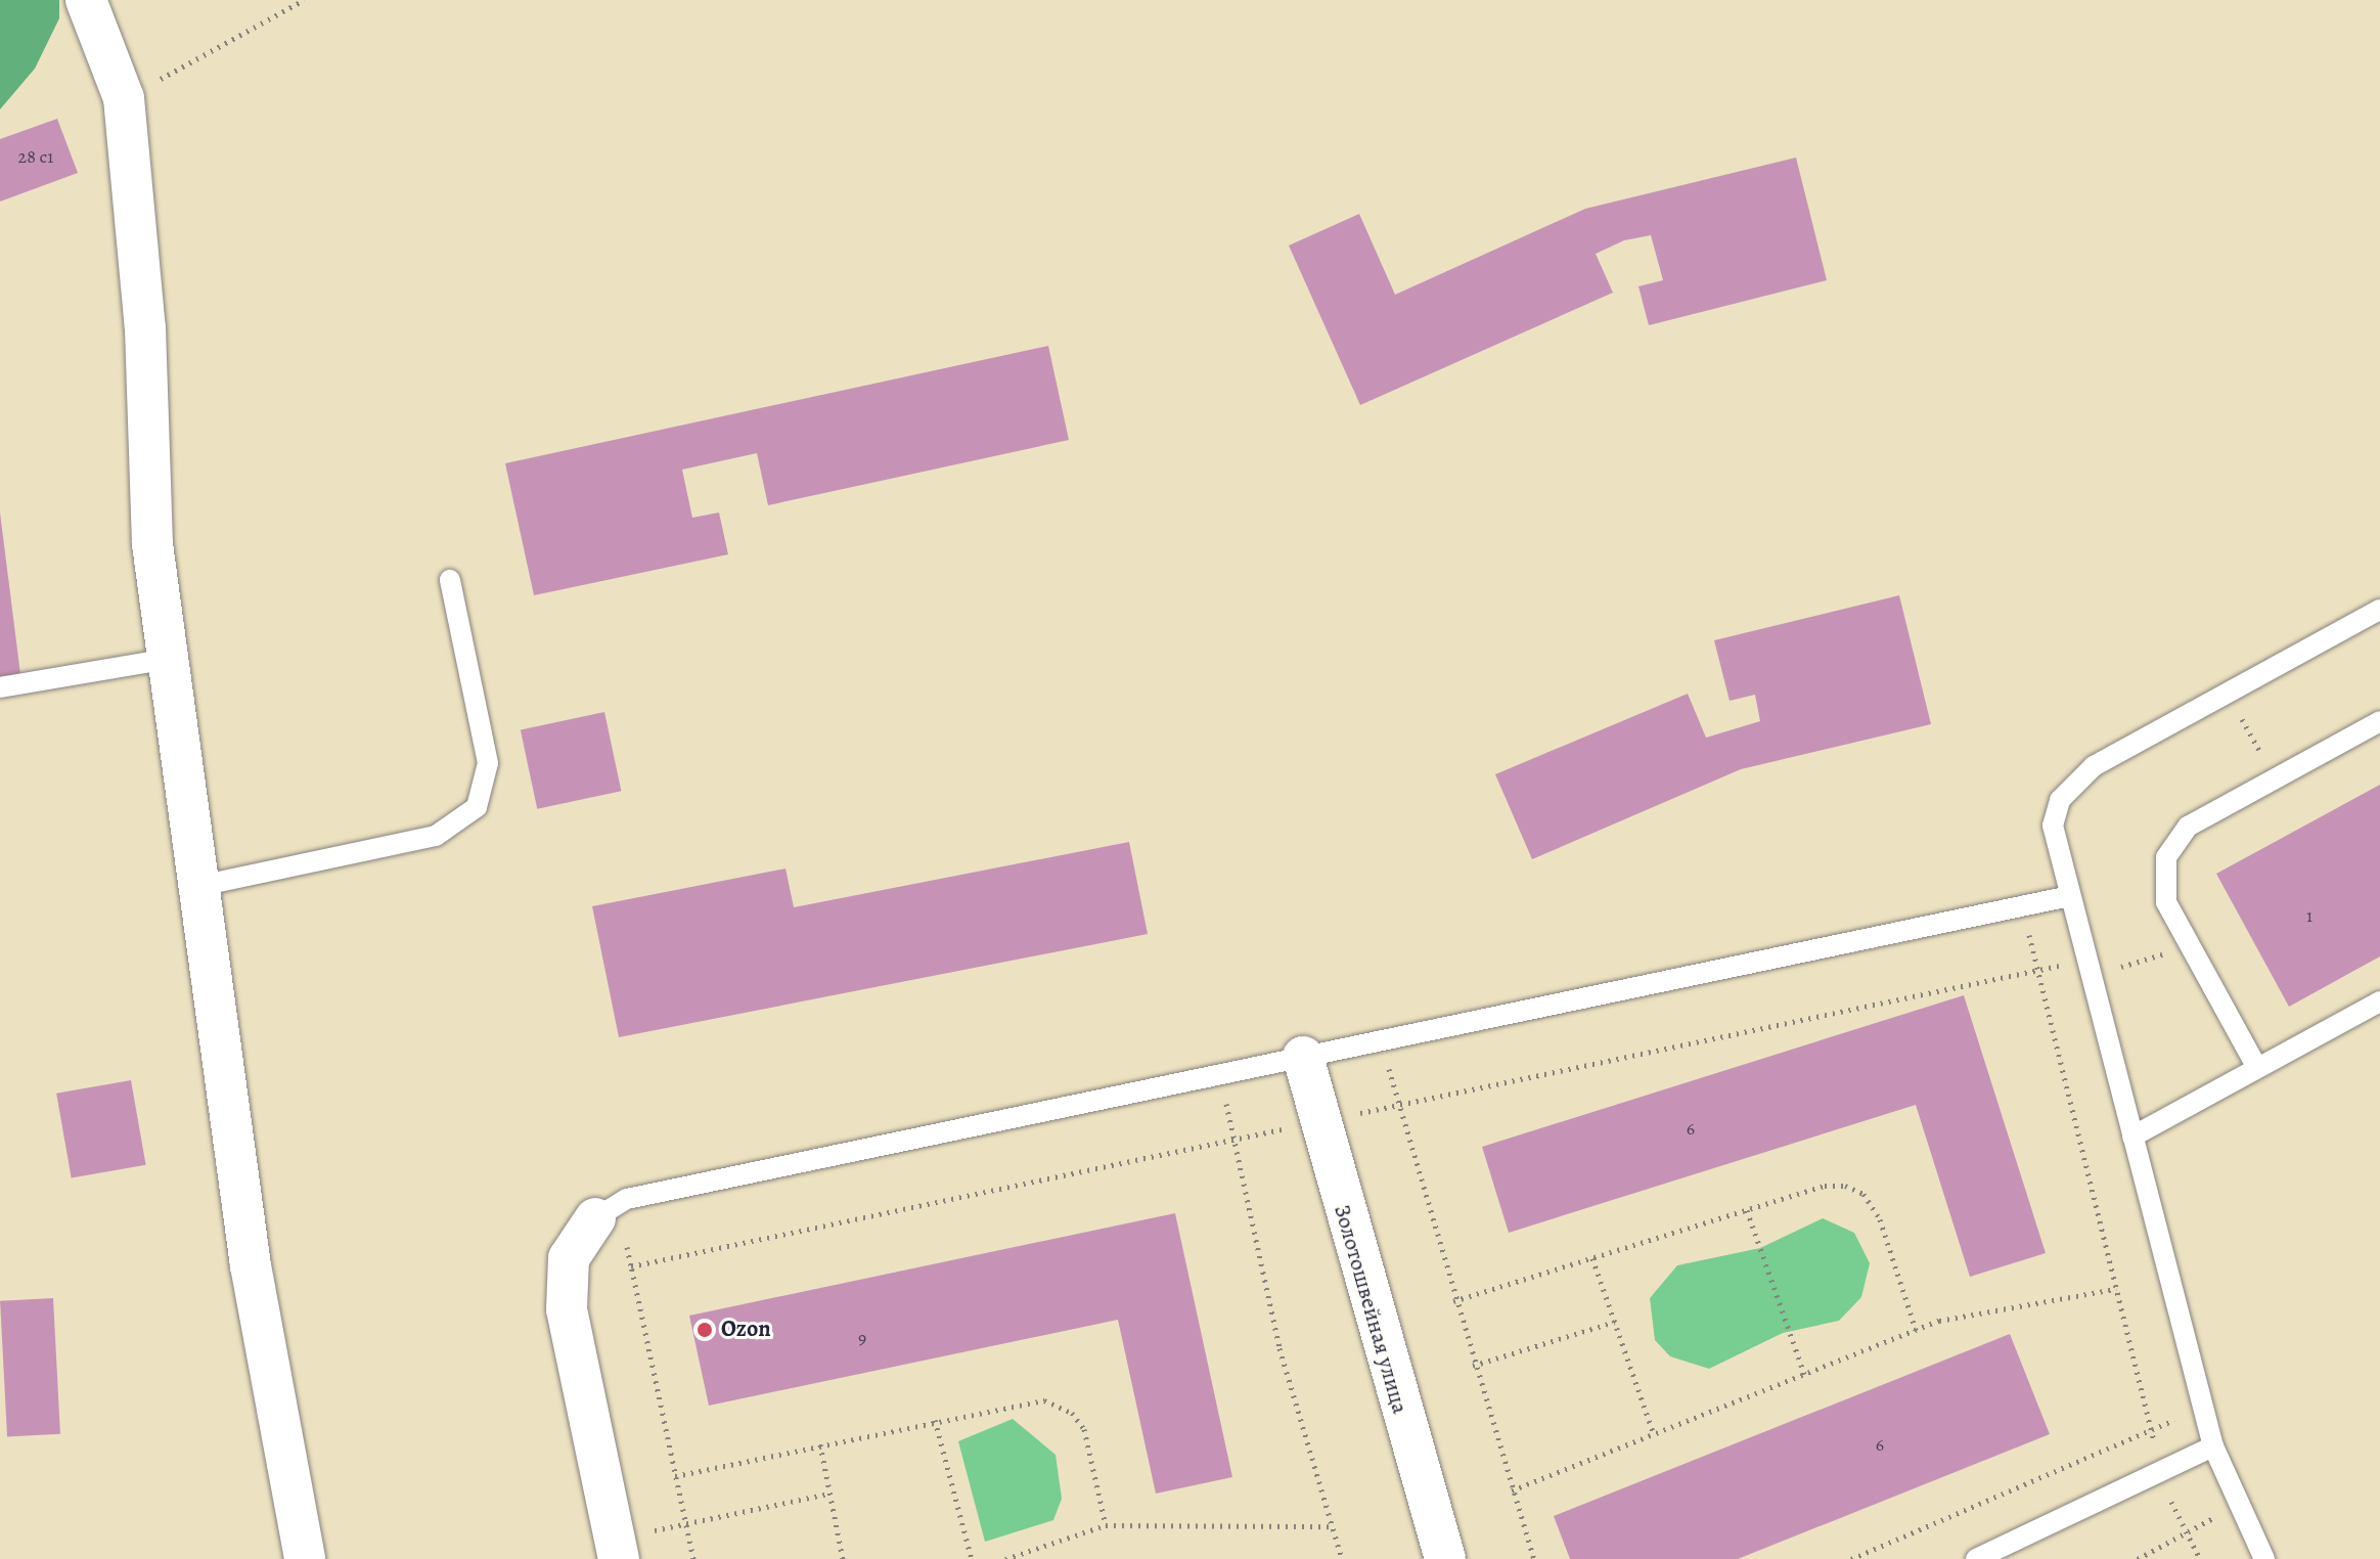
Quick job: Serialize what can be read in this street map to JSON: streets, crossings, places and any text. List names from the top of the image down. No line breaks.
{"streets":{"street":["Золотошвейная улица"]},"places":["Ozon"],"house_numbers":["28 с1","1","6","9","6"]}
